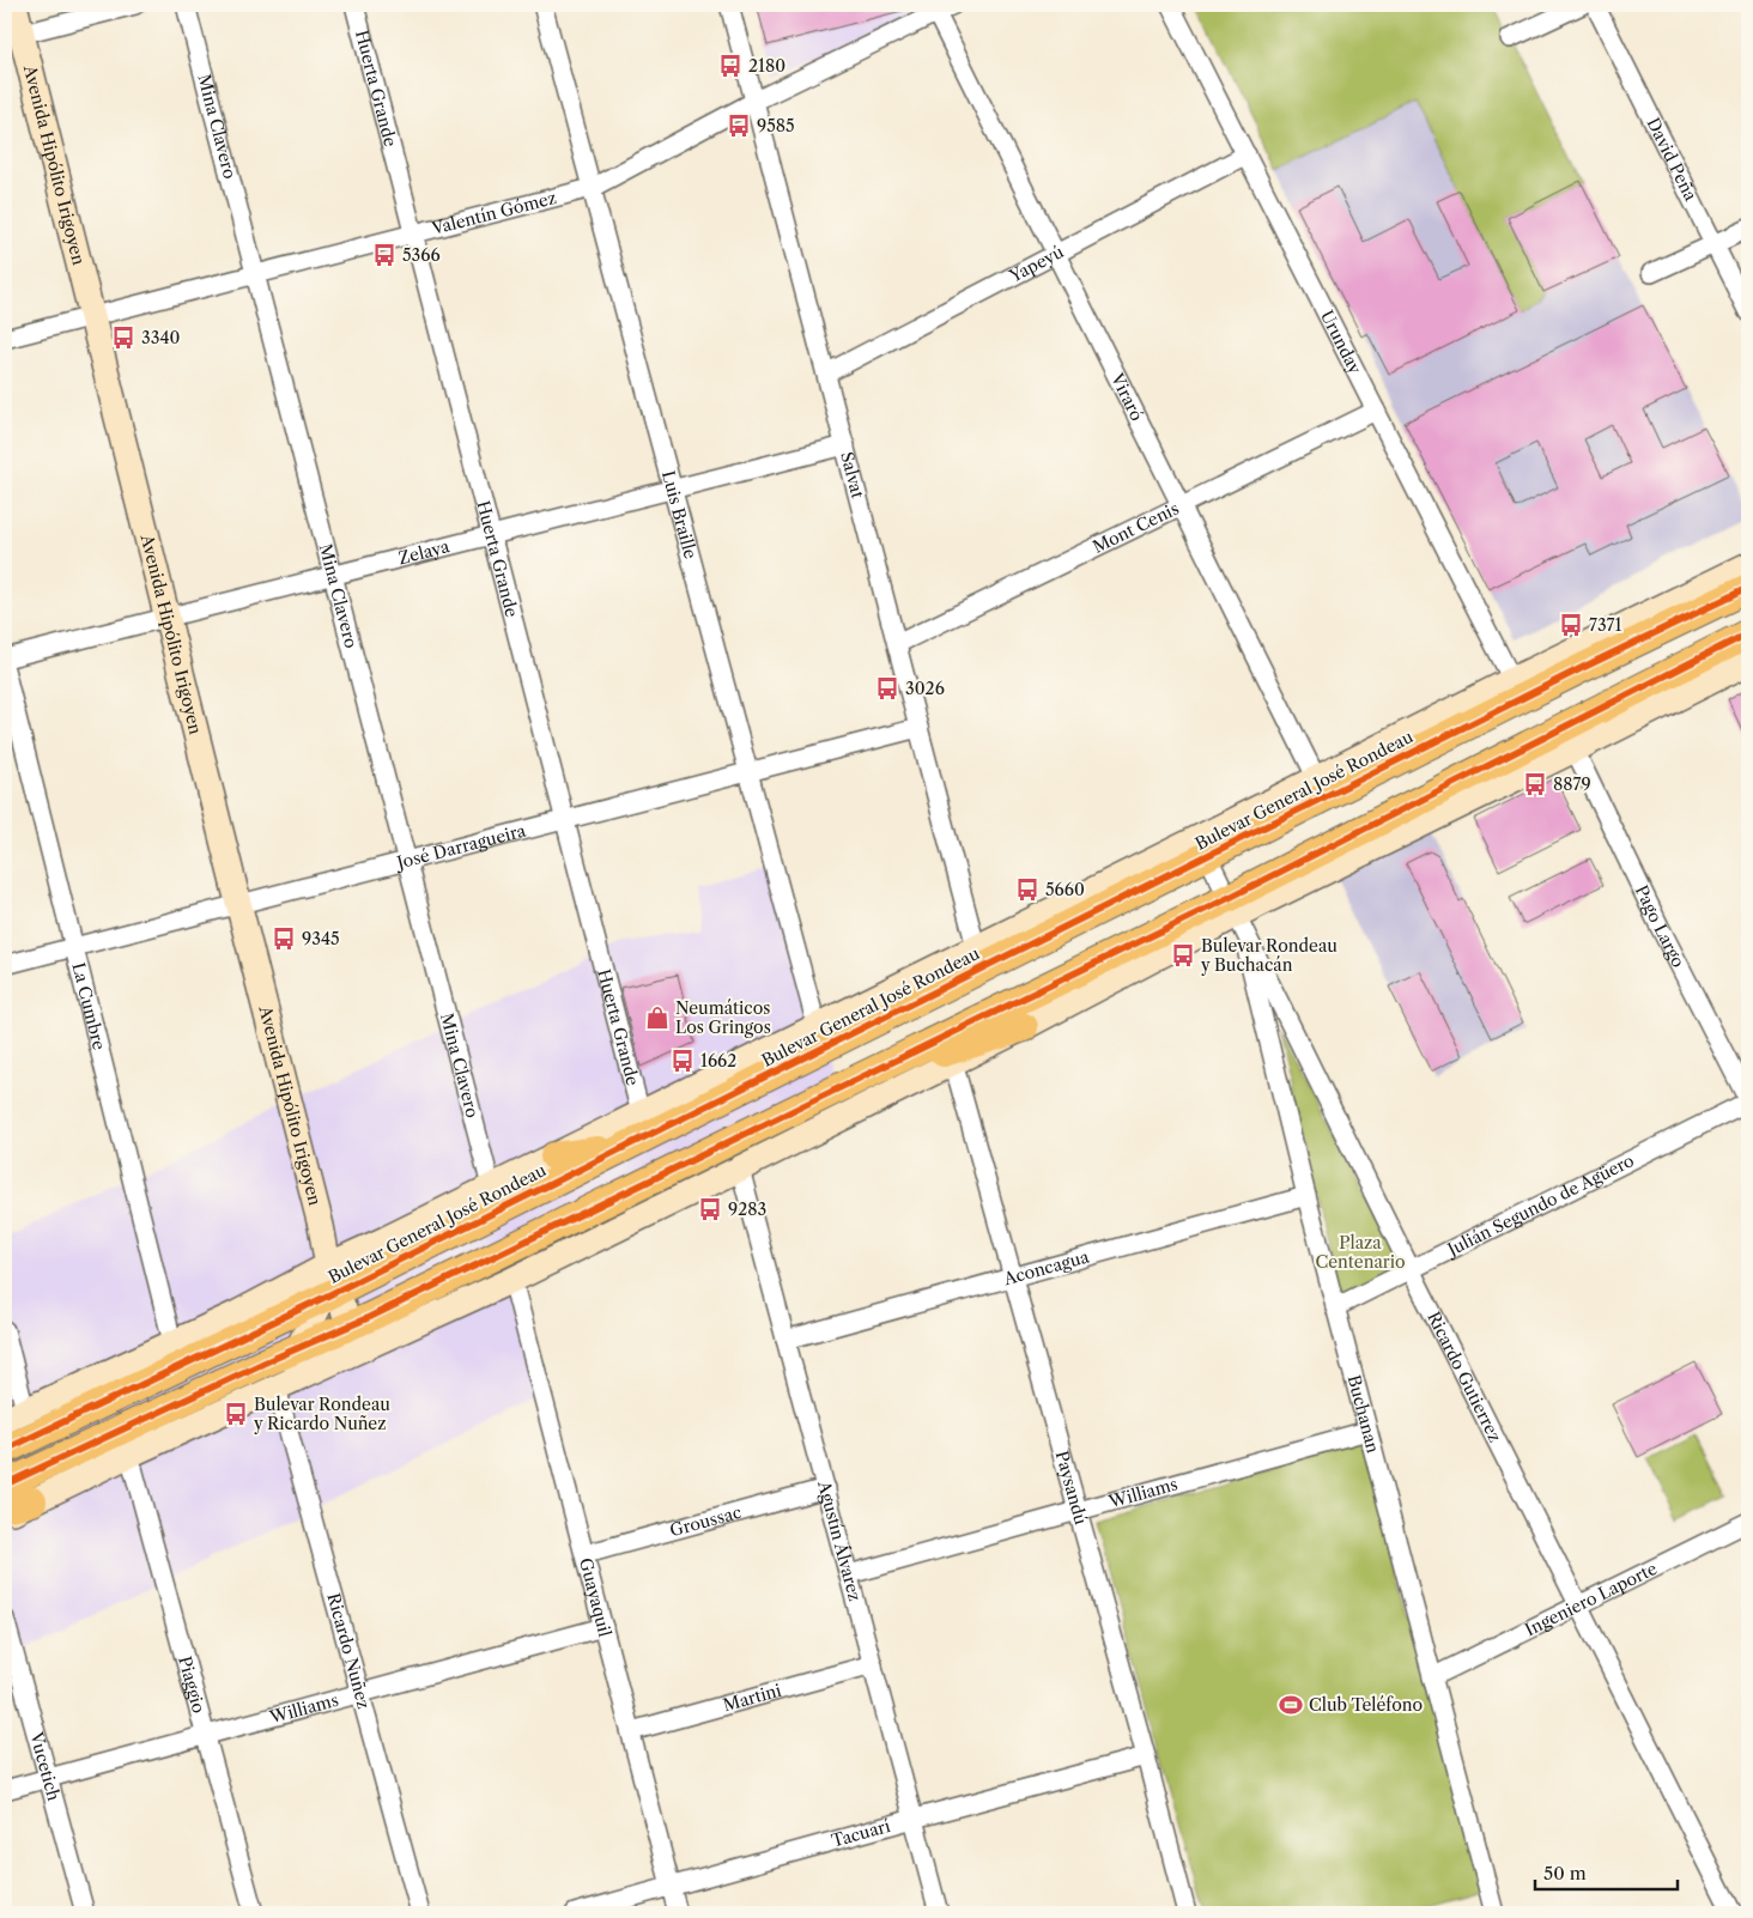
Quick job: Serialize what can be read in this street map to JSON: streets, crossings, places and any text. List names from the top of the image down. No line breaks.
{"streets":{"main road":["Avenida Hipólito Irigoyen","Bulevar General José Rondeau"],"street":["Huerta Grande","Mina Clavero","David Peña","Valentín Gómez","Yapeyú","Urunday","Viraró","Salvat","Luis Braille","Mont Cenis","Zelaya","José Darragueira","Pago Largo","La Cumbre","Julián Segundo de Agüero","Aconcagua","Ricardo Gutierrez","Buchanan","Paysandú","Williams","Groussac","Agustín Álvarez","Guayaquil","Ingeniero Laporte","Ricardo Nuñez","Piaggio","Martini","Vucetich","Tacuarí"]},"crossings":[["Huerta Grande","Valentín Gómez"],["Huerta Grande","Zelaya"],["Huerta Grande","Bulevar General José Rondeau"],["Huerta Grande","José Darragueira"],["Mina Clavero","Valentín Gómez"],["Mina Clavero","Zelaya"],["Mina Clavero","Bulevar General José Rondeau"],["Mina Clavero","José Darragueira"],["Avenida Hipólito Irigoyen","Valentín Gómez"],["Avenida Hipólito Irigoyen","Zelaya"],["Avenida Hipólito Irigoyen","Bulevar General José Rondeau"],["Avenida Hipólito Irigoyen","José Darragueira"],["Valentín Gómez","Viraró"],["Valentín Gómez","Salvat"],["Valentín Gómez","Luis Braille"],["Yapeyú","Urunday"],["Yapeyú","Viraró"],["Yapeyú","Salvat"],["Urunday","Mont Cenis"],["Urunday","Bulevar General José Rondeau"],["Viraró","Mont Cenis"],["Viraró","Bulevar General José Rondeau"],["Salvat","Mont Cenis"],["Salvat","Zelaya"],["Salvat","Bulevar General José Rondeau"],["Salvat","José Darragueira"],["Luis Braille","Zelaya"],["Luis Braille","Bulevar General José Rondeau"],["Luis Braille","José Darragueira"],["Bulevar General José Rondeau","La Cumbre"],["Bulevar General José Rondeau","Ricardo Gutierrez"],["José Darragueira","La Cumbre"],["Pago Largo","Julián Segundo de Agüero"],["Julián Segundo de Agüero","Ricardo Gutierrez"],["Julián Segundo de Agüero","Buchanan"],["Aconcagua","Buchanan"],["Aconcagua","Paysandú"],["Aconcagua","Agustín Álvarez"],["Ricardo Gutierrez","Buchanan"],["Ricardo Gutierrez","Ingeniero Laporte"],["Buchanan","Williams"],["Buchanan","Ingeniero Laporte"],["Paysandú","Williams"],["Paysandú","Tacuarí"],["Williams","Agustín Álvarez"],["Williams","Guayaquil"],["Williams","Ricardo Nuñez"],["Williams","Piaggio"],["Williams","Vucetich"],["Groussac","Agustín Álvarez"],["Groussac","Guayaquil"],["Agustín Álvarez","Martini"],["Agustín Álvarez","Tacuarí"],["Guayaquil","Martini"],["Guayaquil","Tacuarí"]],"parks":["Plaza Centenario"],"places":{"bus stop":["2180","9585","5366","3340","7371","3026","8879","5660","9345","Bulevar Rondeau y Buchacán","1662","9283","Bulevar Rondeau y Ricardo Nuñez"],"shop":["Neumáticos Los Gringos"],"sports":["Club Teléfono"]},"scale_bar":"50 m"}
